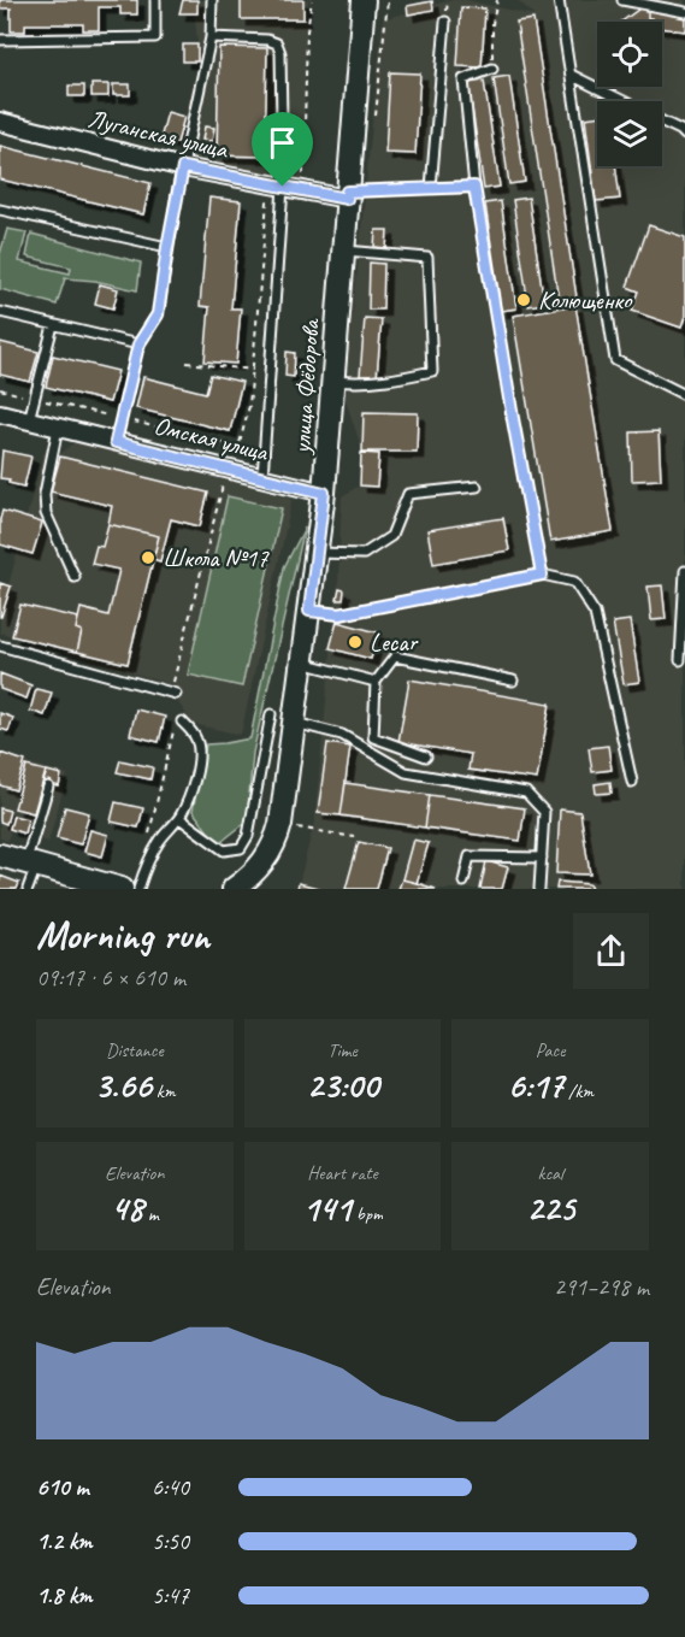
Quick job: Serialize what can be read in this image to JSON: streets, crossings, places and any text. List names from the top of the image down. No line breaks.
{"streets":{"main road":["улица Фёдорова"],"street":["Луганская улица","Омская улица"]},"crossings":[["Луганская улица","улица Фёдорова"],["улица Фёдорова","Омская улица"]],"places":["Колющенко","Школа №17","Lecar"],"page":{"heading":["Morning run","09:17 · 6 × 610 m"],"stats":[["Distance","3.66 km"],["Time","23:00"],["Pace","6:17 /km"],["Elevation","48 m"],["Heart rate","141 bpm"],["kcal","225"]],"chart":["Elevation","291–298 m"],"list":[{"name":"610 m","note":"6:40"},{"name":"1.2 km","note":"5:50"},{"name":"1.8 km","note":"5:47"}]}}
